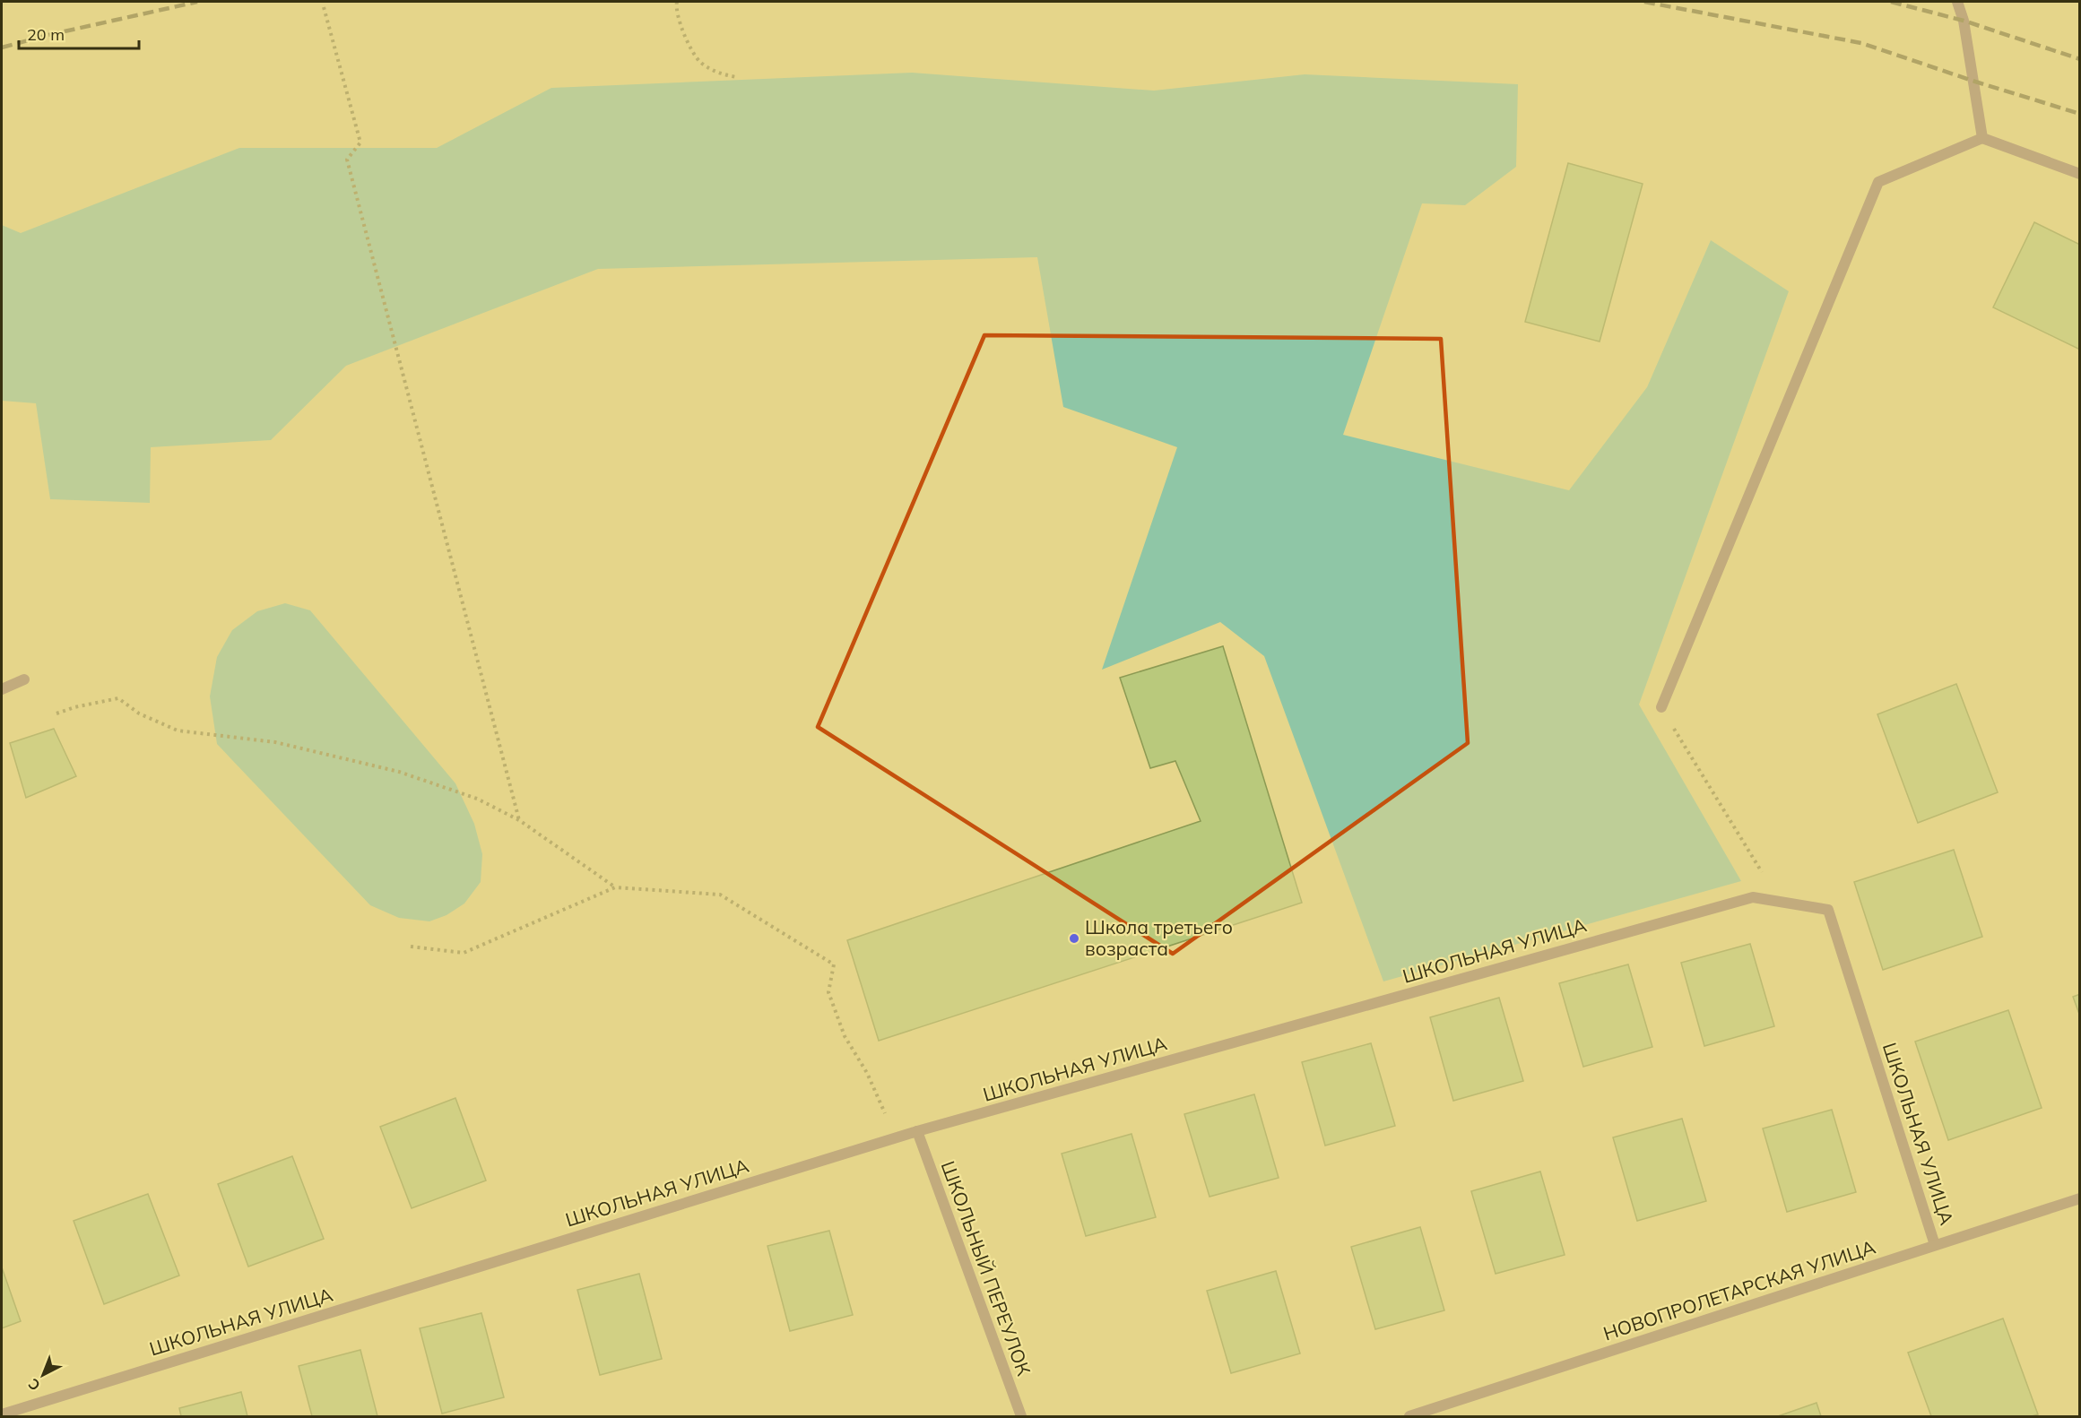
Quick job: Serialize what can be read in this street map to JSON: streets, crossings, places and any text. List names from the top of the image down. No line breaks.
{"streets":{"street":["ШКОЛЬНАЯ УЛИЦА","ШКОЛЬНЫЙ ПЕРЕУЛОК","НОВОПРОЛЕТАРСКАЯ УЛИЦА"]},"crossings":[["ШКОЛЬНАЯ УЛИЦА","ШКОЛЬНЫЙ ПЕРЕУЛОК"],["ШКОЛЬНАЯ УЛИЦА","НОВОПРОЛЕТАРСКАЯ УЛИЦА"]],"places":["Школа третьего возраста"],"scale_bar":"20 m","north":"bottom left"}
